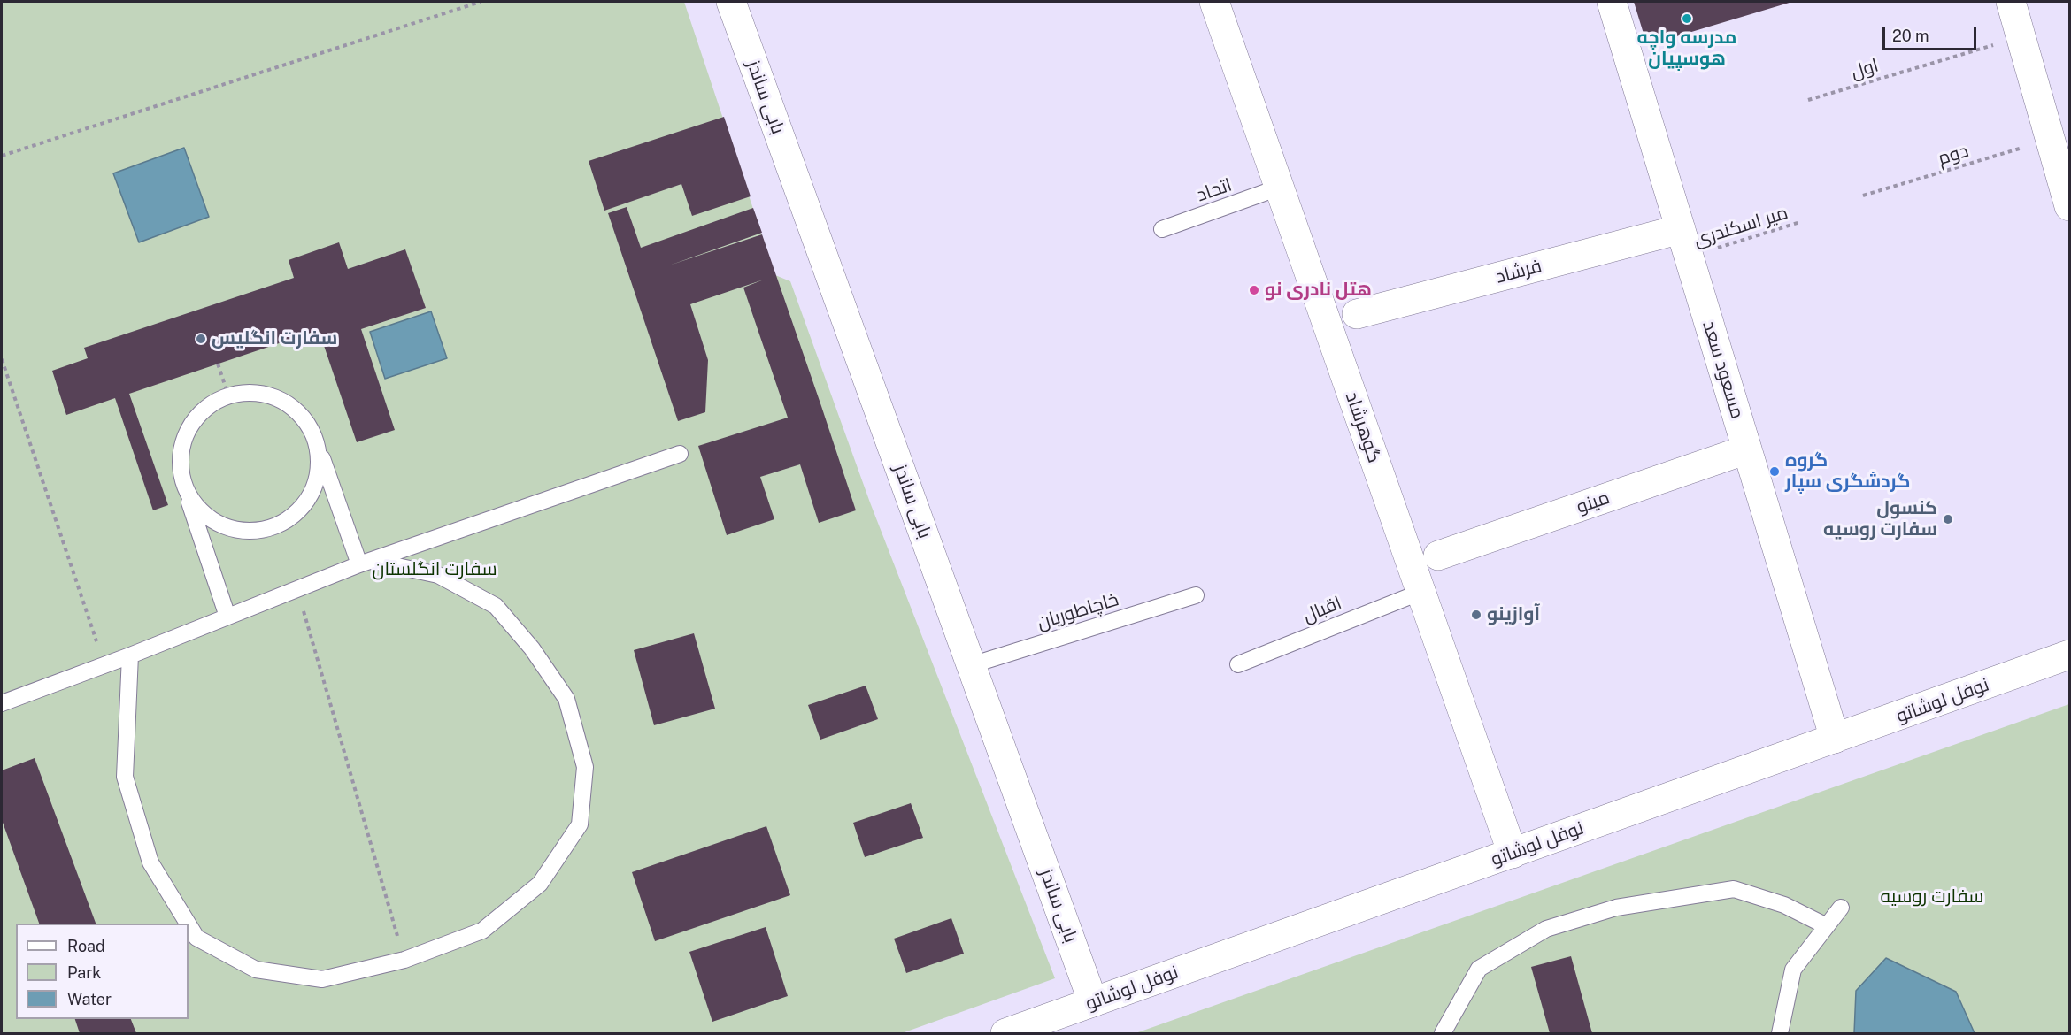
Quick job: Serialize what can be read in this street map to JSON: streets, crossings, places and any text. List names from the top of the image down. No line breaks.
{"streets":{"street":["بابی ساندز","فرشاد","مسعود سعد","گوهرشاد","مینو","نوفل لوشاتو"],"lane":["اتحاد","اقبال","خاچاطوریان"],"path":["اول","دوم","میر اسکندری"]},"crossings":[["بابی ساندز","خاچاطوریان"],["بابی ساندز","نوفل لوشاتو"],["اتحاد","گوهرشاد"],["میر اسکندری","مسعود سعد"],["فرشاد","مسعود سعد"],["مسعود سعد","مینو"],["مسعود سعد","نوفل لوشاتو"],["گوهرشاد","اقبال"],["گوهرشاد","نوفل لوشاتو"]],"parks":["سفارت انگلستان","سفارت روسیه"],"places":["مدرسه واچه هوسپیان","هتل نادری نو","سفارت انگلیس","گروه گردشگری سپار","کنسول سفارت روسیه","آوازینو"],"legend":["Road","Park","Water"],"scale_bar":"20 m"}
